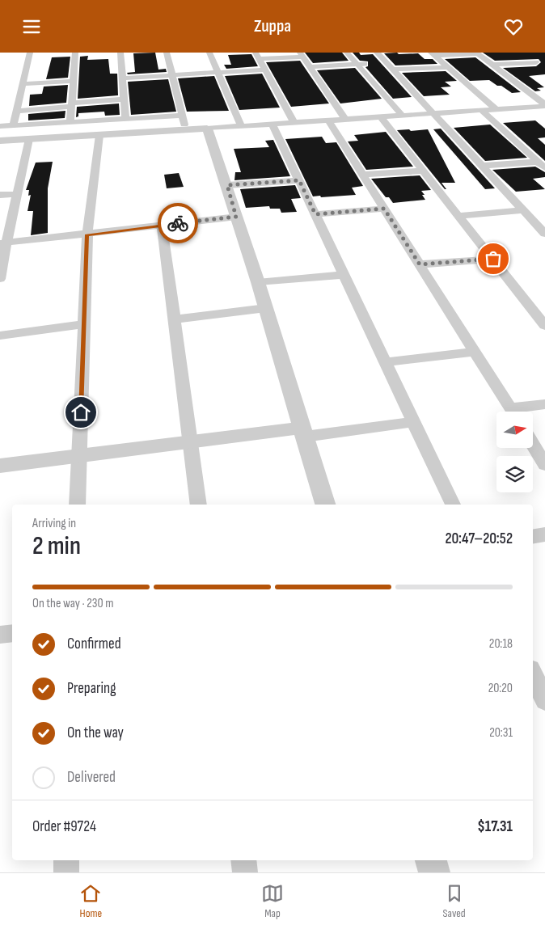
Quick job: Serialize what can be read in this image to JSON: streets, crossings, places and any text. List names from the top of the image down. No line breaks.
{"north":"right","page":{"header":"Zuppa","heading":["2 min","Arriving in","20:47–20:52"],"panel":["Order #9724","$17.31"],"bar":"On the way · 230 m","list":[["Confirmed","20:18"],["Preparing","20:20"],["On the way","20:31"],"Delivered"],"tabs":["Home","Map","Saved"]}}
